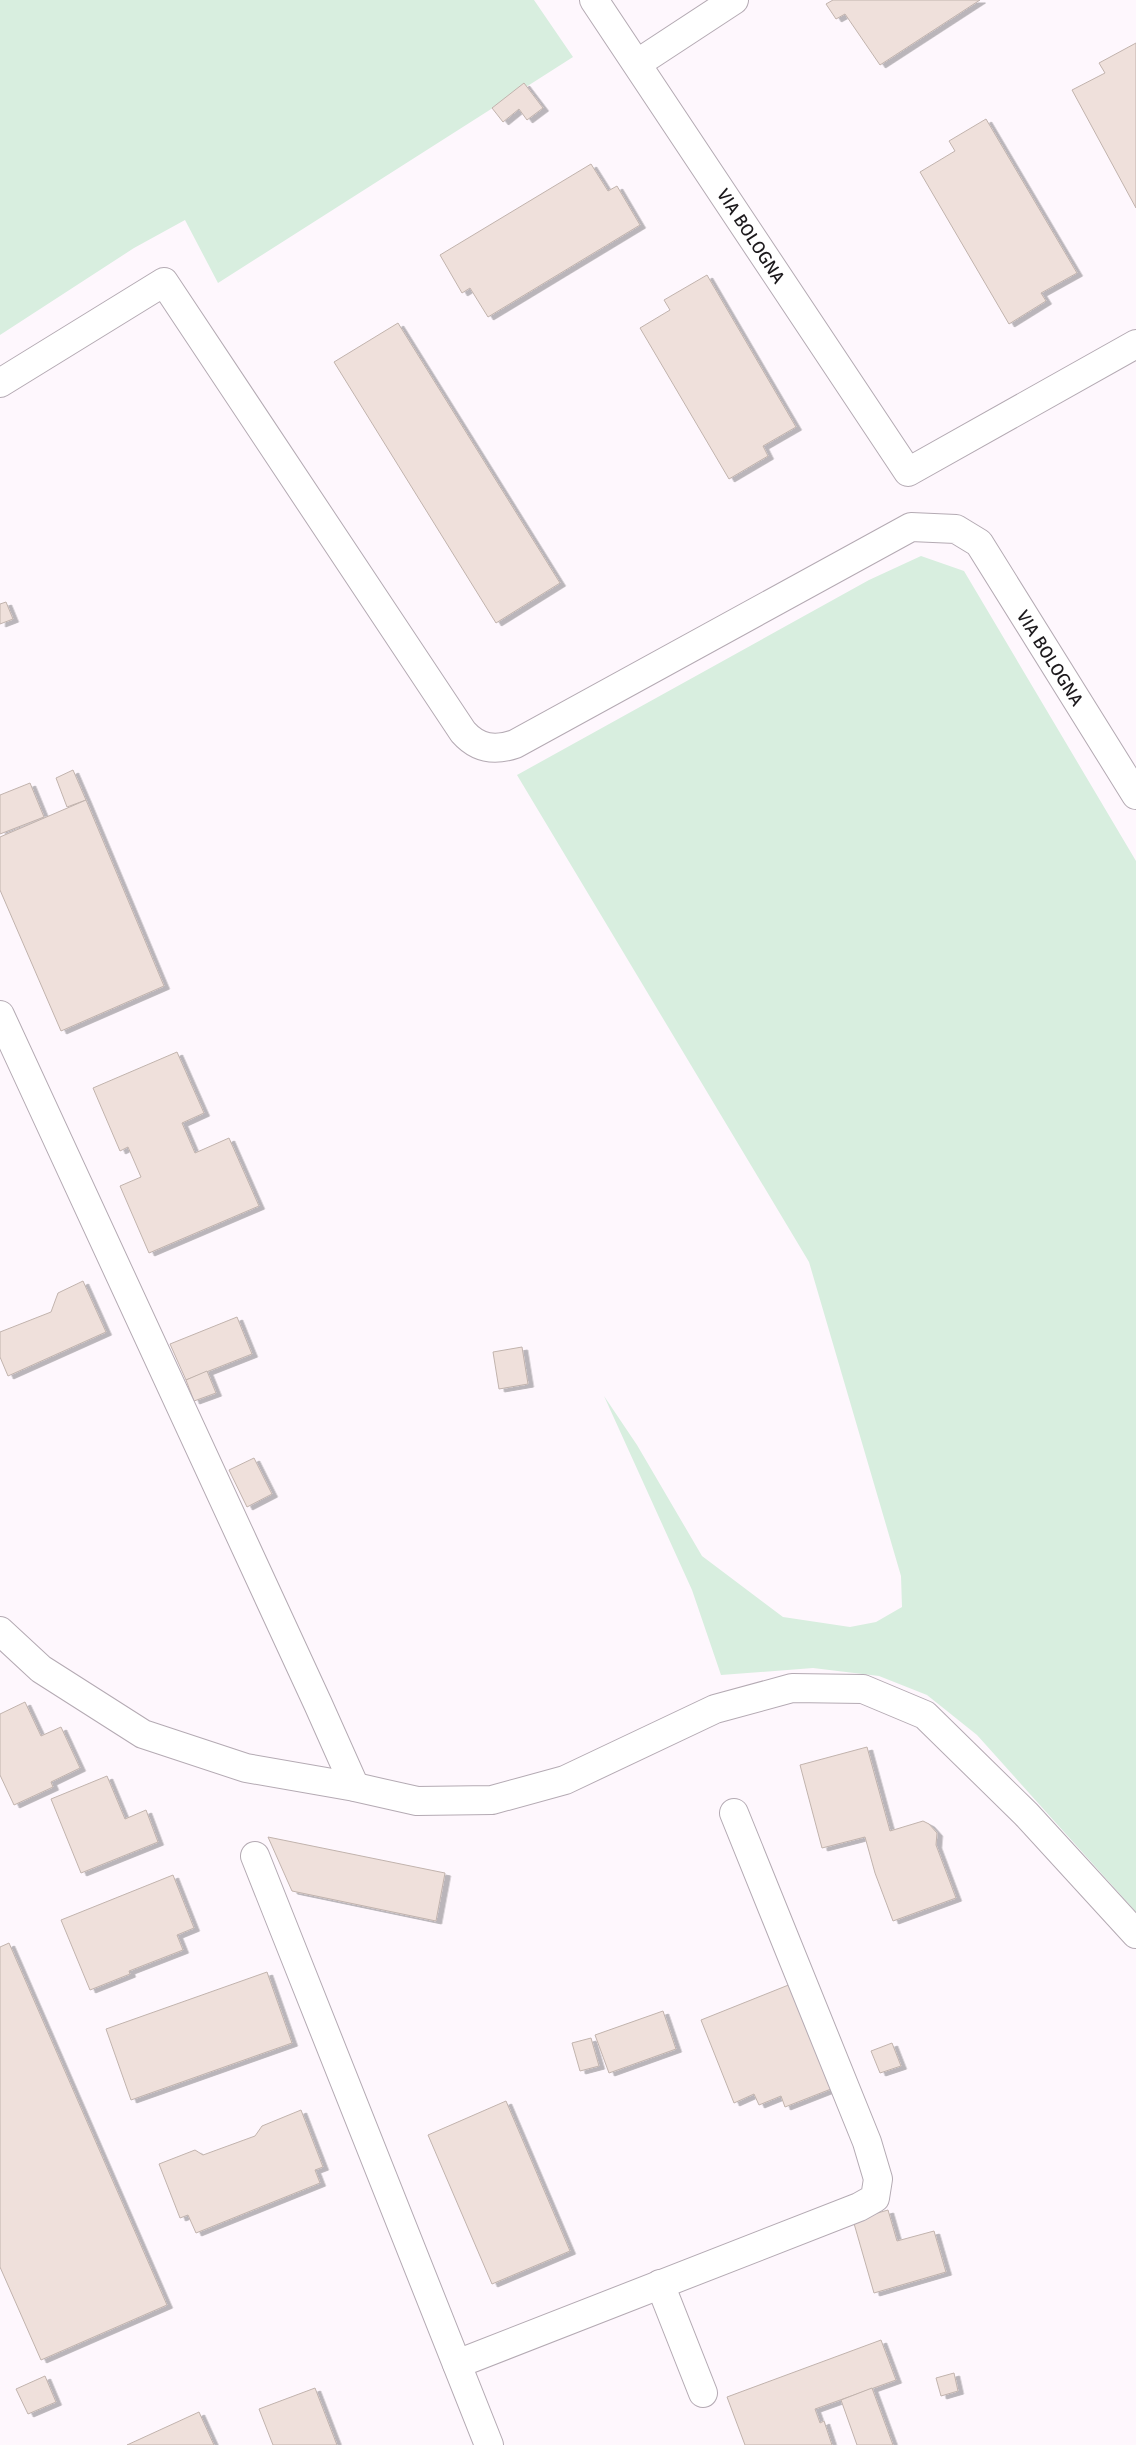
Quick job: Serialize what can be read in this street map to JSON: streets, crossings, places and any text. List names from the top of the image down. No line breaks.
{"streets":{"street":["VIA BOLOGNA"]}}
